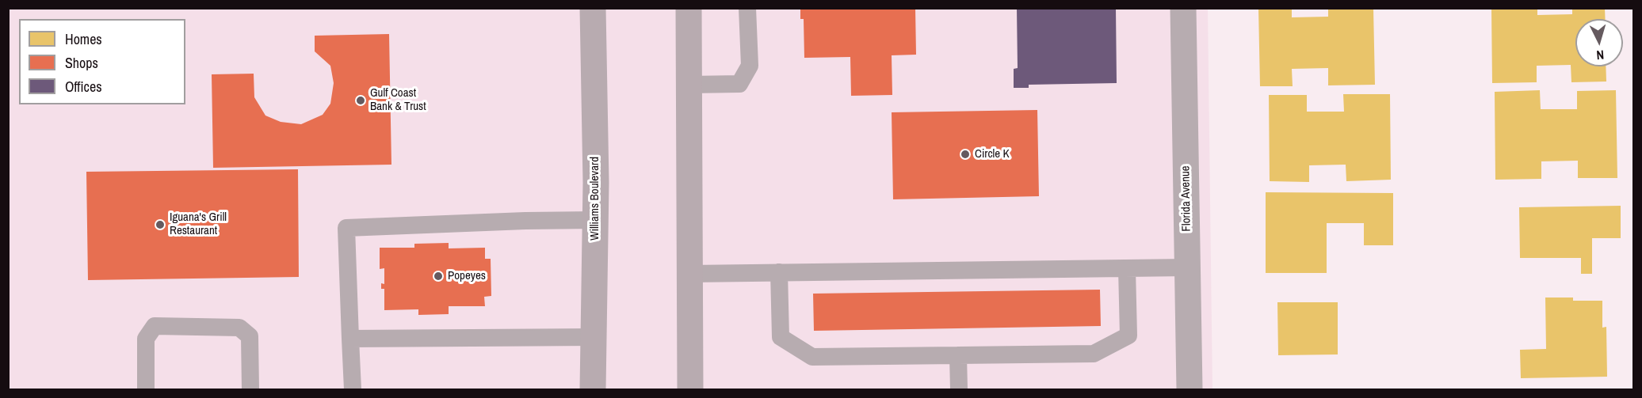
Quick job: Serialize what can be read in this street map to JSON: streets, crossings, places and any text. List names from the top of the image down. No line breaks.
{"streets":{"main road":["Williams Boulevard"],"street":["Florida Avenue"]},"places":["Gulf Coast Bank & Trust","Circle K","Iguana's Grill Restaurant","Popeyes"],"legend":["Homes","Shops","Offices"],"north":"bottom"}
